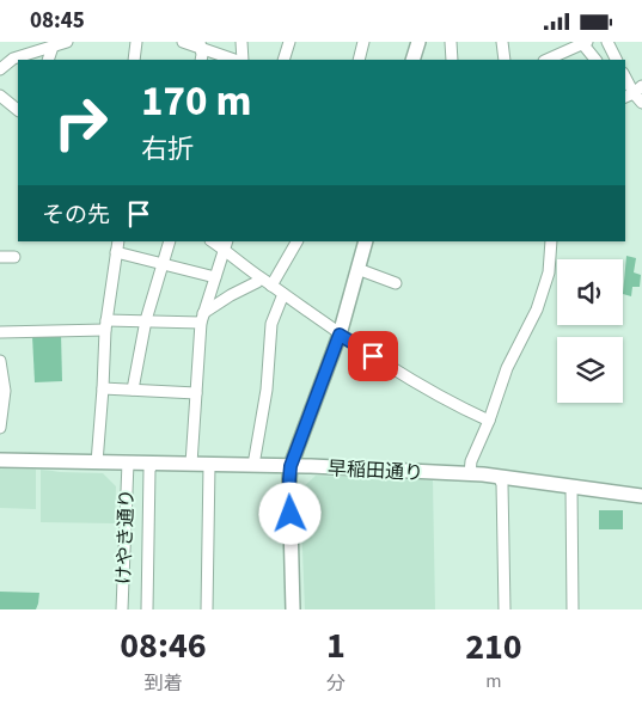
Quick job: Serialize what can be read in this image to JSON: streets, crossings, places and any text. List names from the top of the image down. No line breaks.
{"streets":{"main road":["早稲田通り"],"street":["けやき通り"]},"crossings":[["早稲田通り","けやき通り"]],"page":{"status":"08:45","turn":["170 m","右折"],"then":"その先","eta":["08:46","到着","1","分","210","m"]}}
